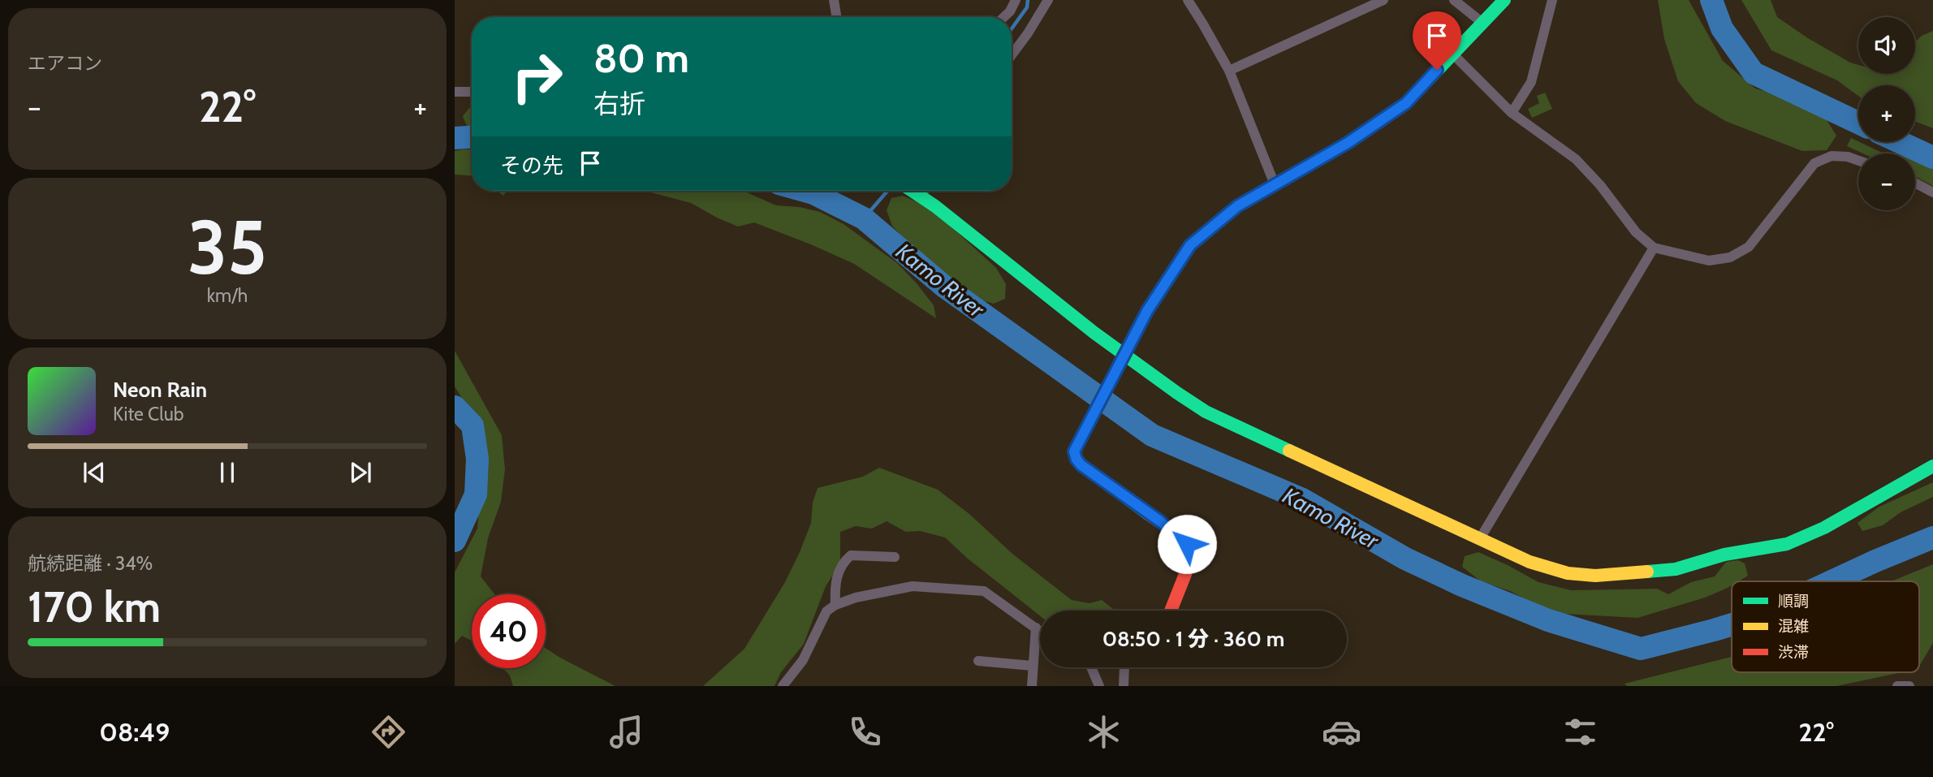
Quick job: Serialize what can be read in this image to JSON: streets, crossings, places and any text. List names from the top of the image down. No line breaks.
{"water":["Kamo River"],"legend":["順調","混雑","渋滞"],"page":{"tile":["エアコン",["35","km/h"],["航続距離 · 34%","170 km"]],"map_buttons":["+","−"],"turn":["80 m","右折"],"heat":["−","22°","+"],"then":"その先","song":["Neon Rain","Kite Club"],"limit":"40","trip":"08:50 · 1 分 · 360 m","tabs":["08:49","22°"]}}
